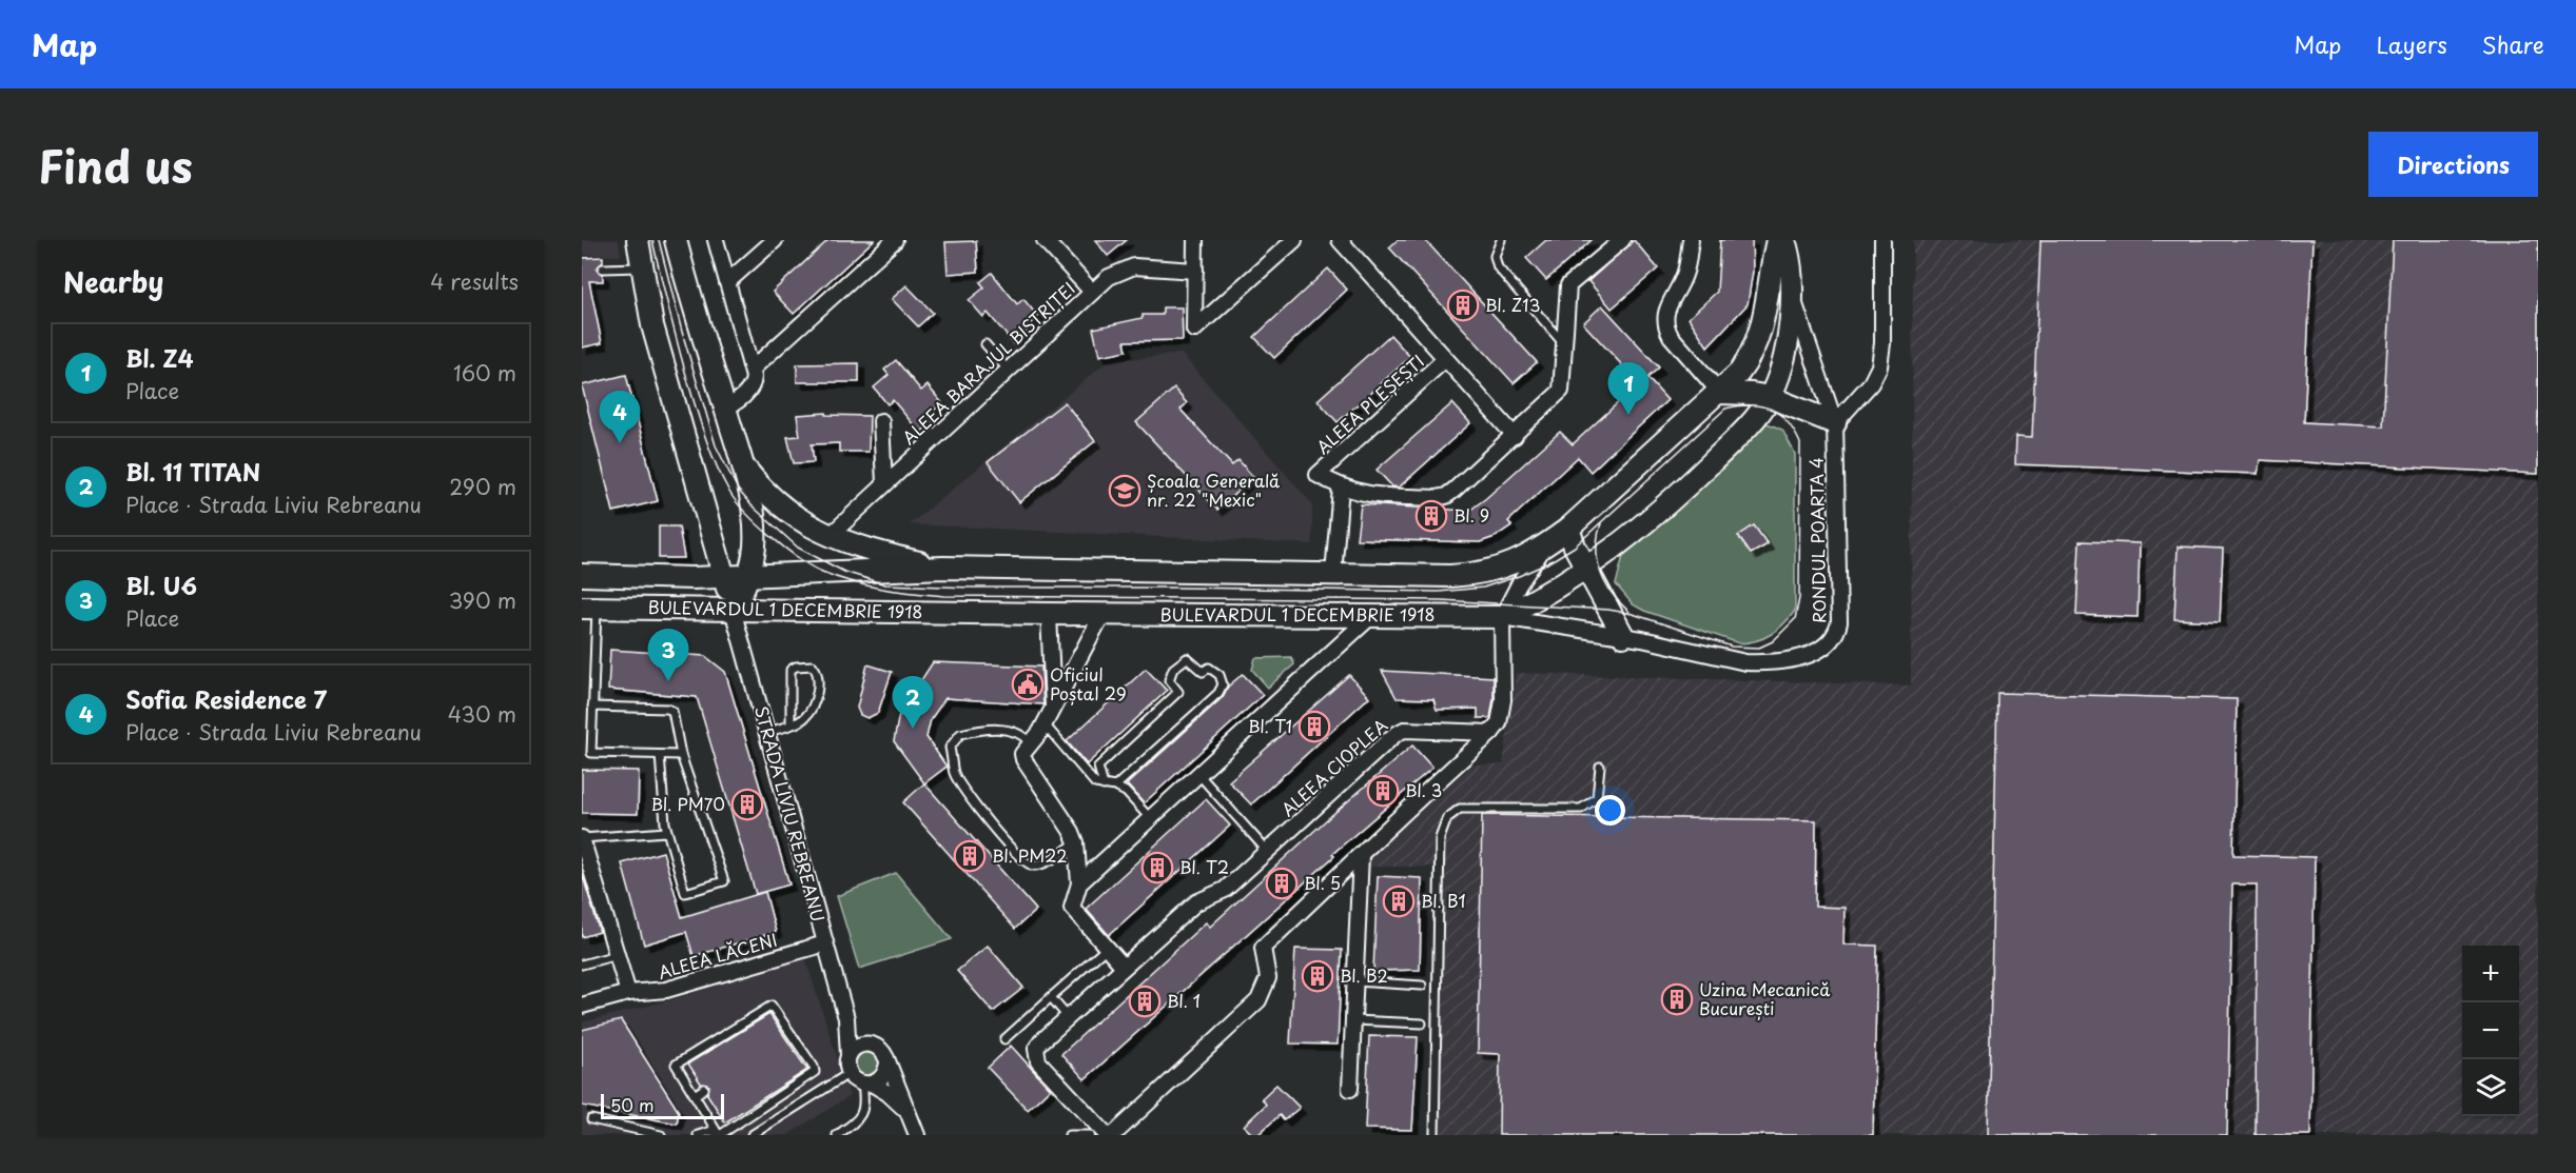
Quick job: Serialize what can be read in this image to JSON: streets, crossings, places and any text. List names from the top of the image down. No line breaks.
{"streets":{"main road":["BULEVARDUL 1 DECEMBRIE 1918","STRADA LIVIU REBREANU"],"street":["ALEEA BARAJUL BISTRIȚEI","ALEEA PLEȘEȘTI","RONDUL POARTA 4","ALEEA CIOPLEA","ALEEA LĂCENI"]},"crossings":[["RONDUL POARTA 4","BULEVARDUL 1 DECEMBRIE 1918"],["BULEVARDUL 1 DECEMBRIE 1918","STRADA LIVIU REBREANU"],["STRADA LIVIU REBREANU","ALEEA LĂCENI"]],"places":{"building":["Bl. Z13","Bl. 9","Bl. T1","Bl. 3","Bl. PM70","Bl. PM22","Bl. T2","Bl. 5","Bl. B1","Bl. B2","Uzina Mecanică București","Bl. 1"],"school or university":["Școala Generală nr. 22 \"Mexic\""],"public building":["Oficiul Poștal 29"]},"scale_bar":"50 m","page":{"header":"Map","nav":["Map","Layers","Share"],"title":"Find us","buttons":"Directions","heading":["Nearby","4 results"],"list":[{"mark":"1","name":"Bl. Z4","note":"Place","value":"160 m"},{"mark":"2","name":"Bl. 11 TITAN","note":"Place · Strada Liviu Rebreanu","value":"290 m"},{"mark":"3","name":"Bl. U6","note":"Place","value":"390 m"},{"mark":"4","name":"Sofia Residence 7","note":"Place · Strada Liviu Rebreanu","value":"430 m"}],"pins":["1","4","3","2"],"map_buttons":["+","−"],"scale":"50 m"}}
